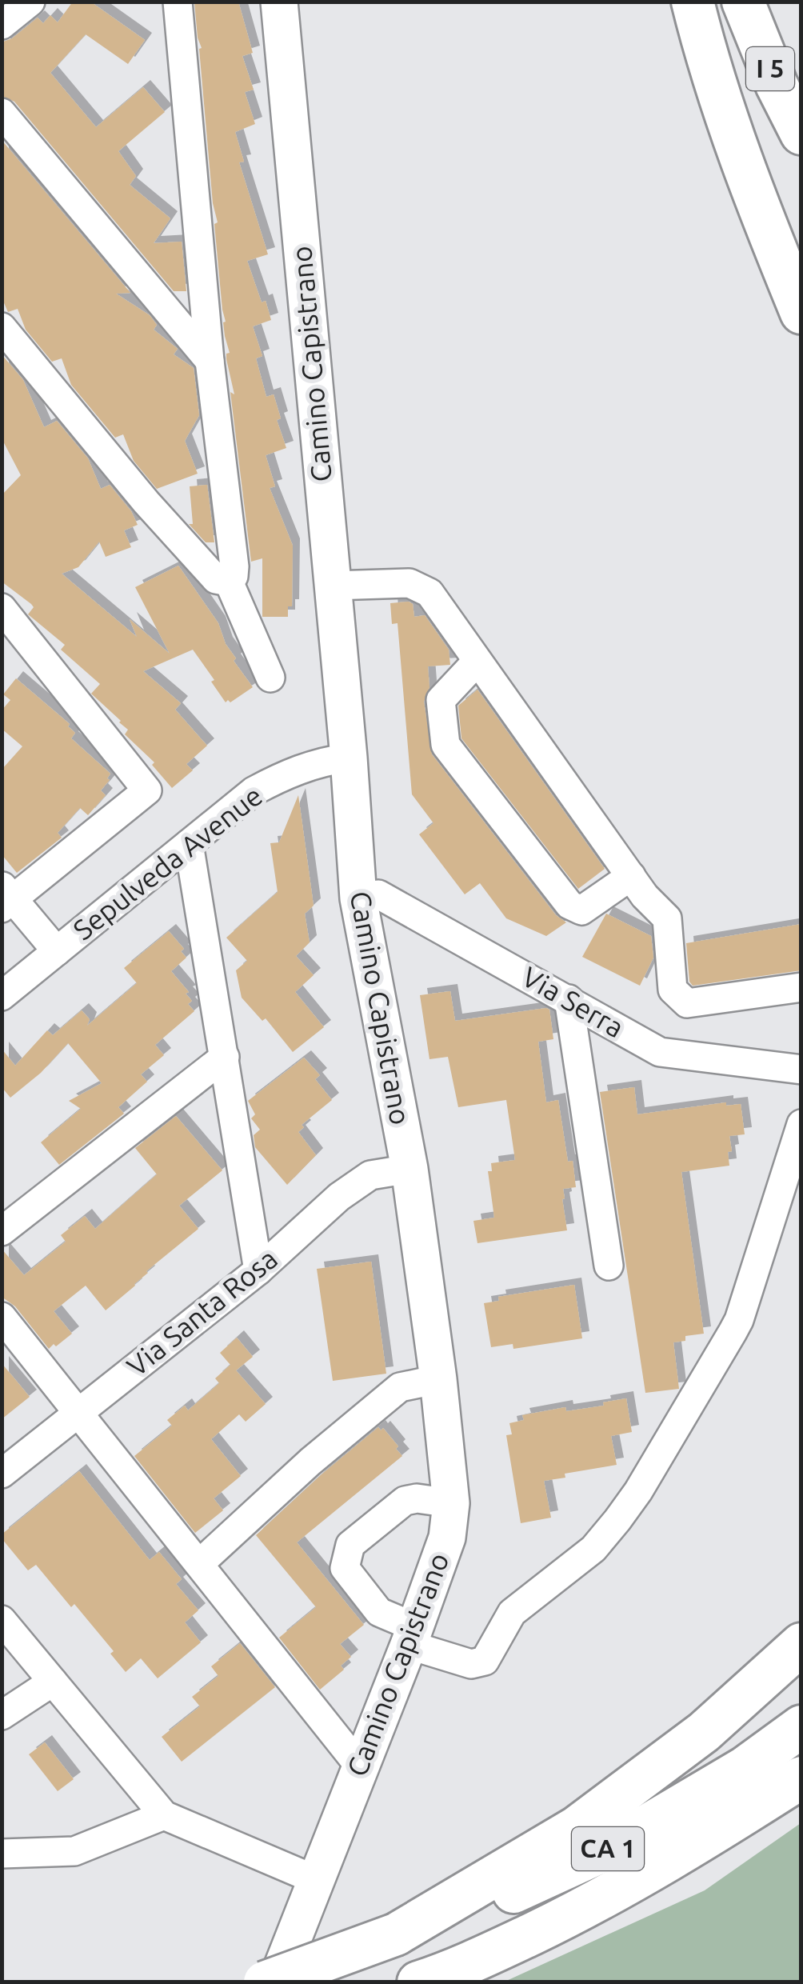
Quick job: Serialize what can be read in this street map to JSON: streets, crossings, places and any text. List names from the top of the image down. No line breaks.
{"streets":{"highway":["I 5","CA 1"],"main road":["Camino Capistrano"],"street":["Sepulveda Avenue","Via Serra","Via Santa Rosa"]},"crossings":[["Camino Capistrano","Sepulveda Avenue"],["Camino Capistrano","Via Serra"],["Camino Capistrano","Via Santa Rosa"]]}
